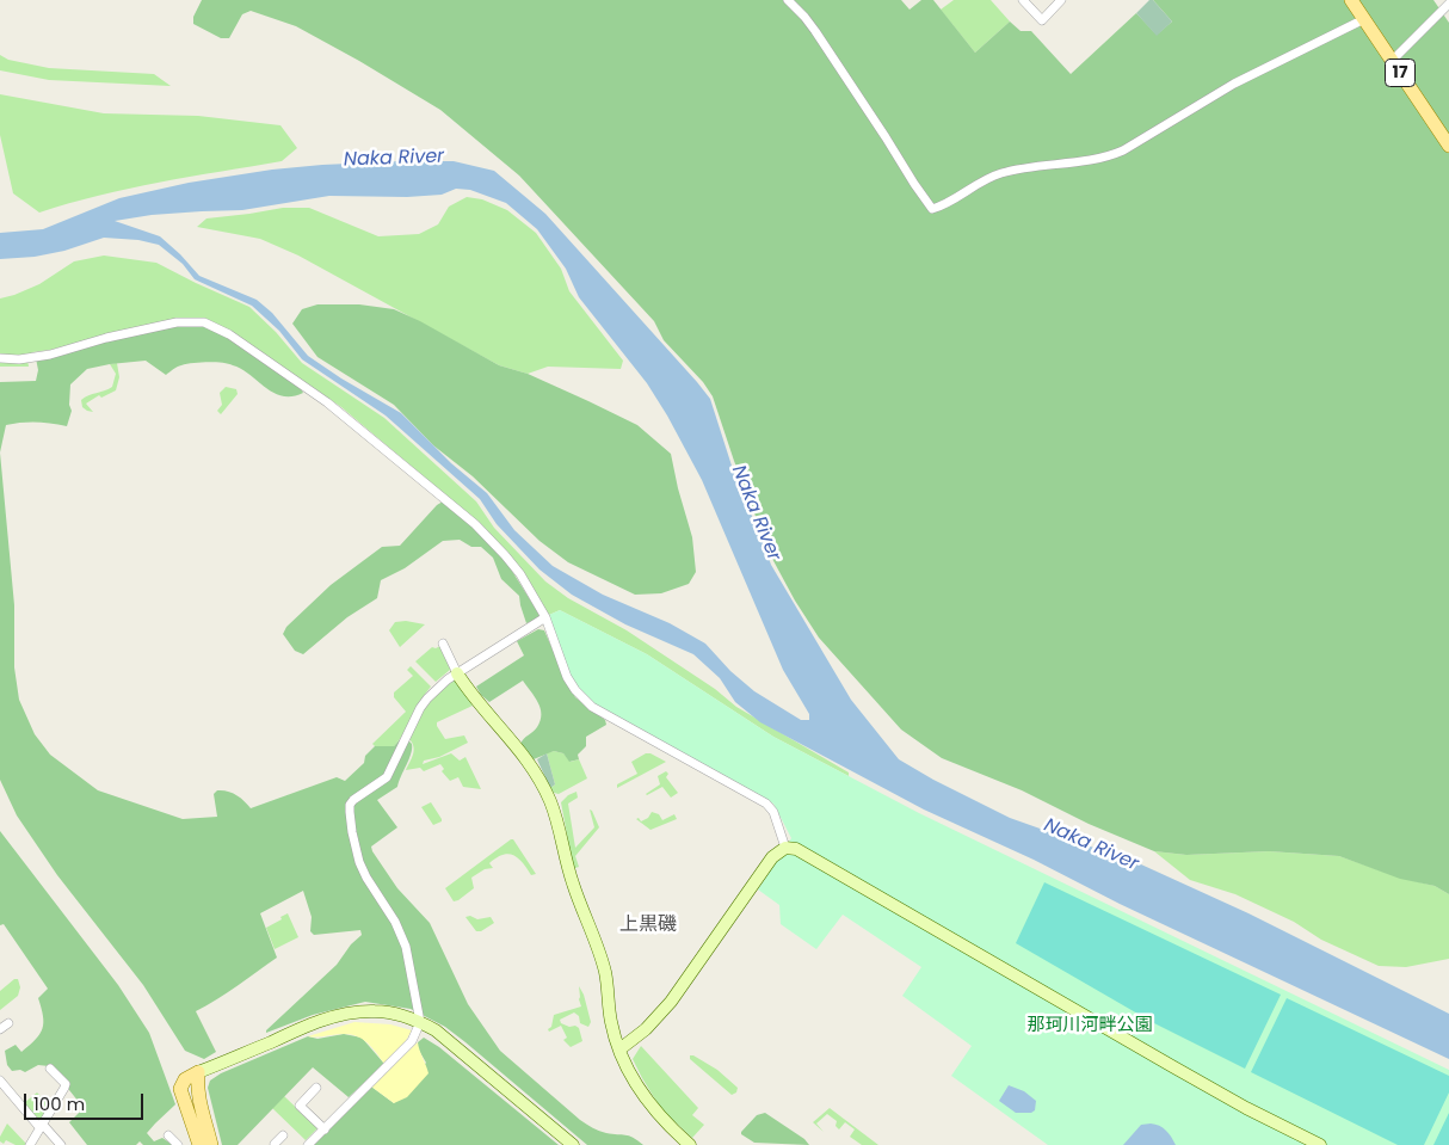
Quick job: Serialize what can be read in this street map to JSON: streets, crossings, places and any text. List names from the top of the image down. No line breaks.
{"streets":{"main road":["17"]},"districts":["上黒磯"],"water":["Naka River"],"parks":["那珂川河畔公園"],"scale_bar":"100 m"}
